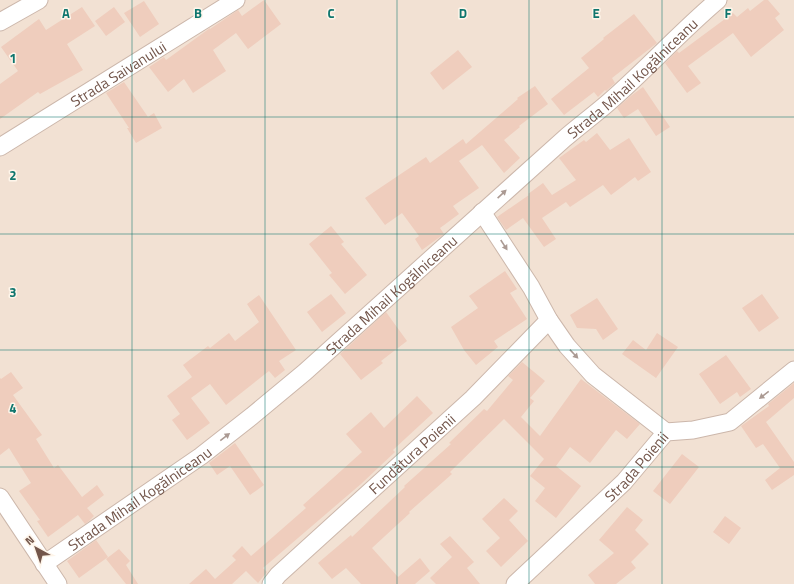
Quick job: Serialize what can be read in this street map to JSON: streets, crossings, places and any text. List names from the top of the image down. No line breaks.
{"streets":{"street":["Strada Saivanului","Strada Mihail Kogălniceanu","Fundătura Poienii","Strada Poienii"]},"one_way":["Strada Mihail Kogălniceanu","Strada Poienii"],"north":"top left","grid":{"columns":["A","B","C","D","E","F"],"rows":["1","2","3","4"]}}
